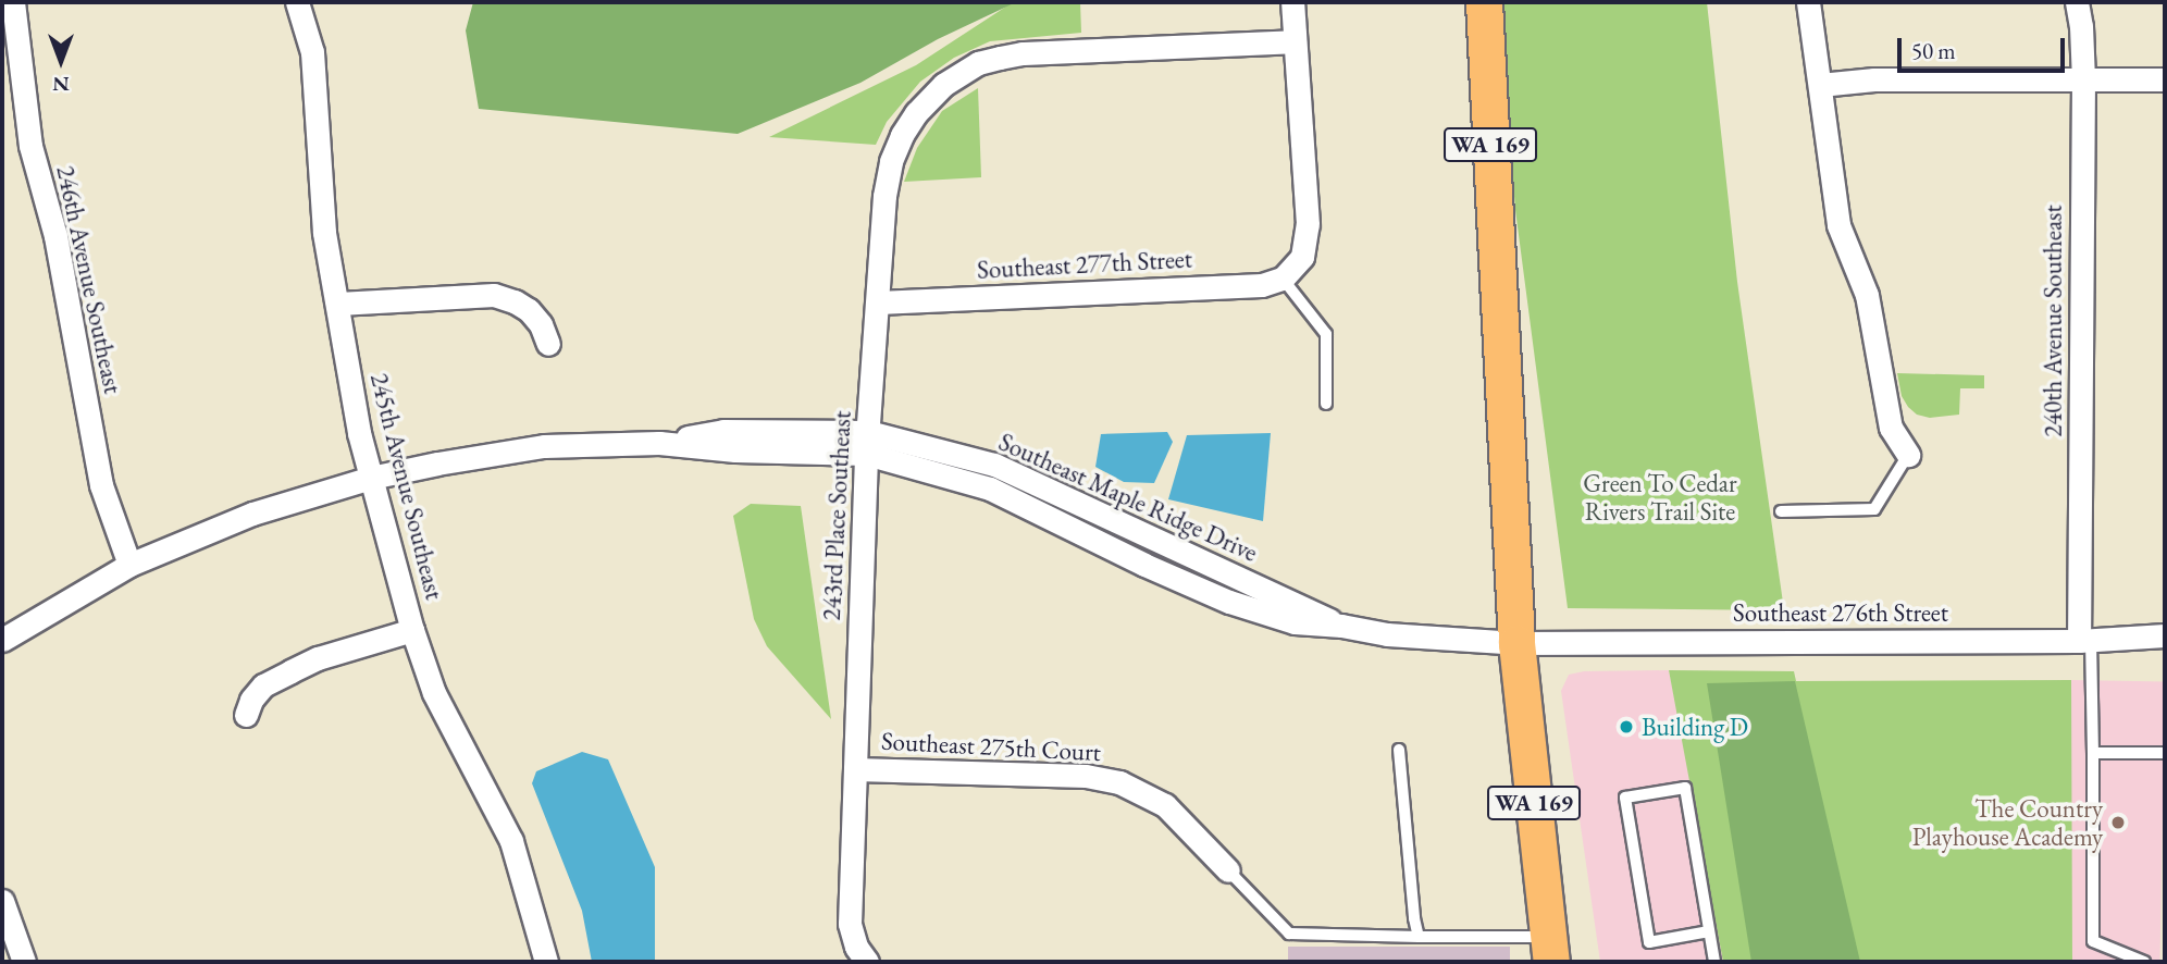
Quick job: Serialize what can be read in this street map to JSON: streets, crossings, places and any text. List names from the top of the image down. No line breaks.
{"streets":{"main road":["WA 169"],"street":["Southeast 277th Street","246th Avenue Southeast","240th Avenue Southeast","245th Avenue Southeast","Southeast Maple Ridge Drive","243rd Place Southeast","Southeast 276th Street","Southeast 275th Court"]},"crossings":[["WA 169","Southeast Maple Ridge Drive"],["WA 169","Southeast 276th Street"],["Southeast 277th Street","243rd Place Southeast"],["246th Avenue Southeast","Southeast Maple Ridge Drive"],["240th Avenue Southeast","Southeast 276th Street"],["245th Avenue Southeast","Southeast Maple Ridge Drive"],["Southeast Maple Ridge Drive","243rd Place Southeast"],["Southeast Maple Ridge Drive","Southeast 276th Street"],["243rd Place Southeast","Southeast 275th Court"]],"parks":["Green To Cedar Rivers Trail Site"],"places":["Building D","The Country Playhouse Academy"],"scale_bar":"50 m","north":"bottom"}
